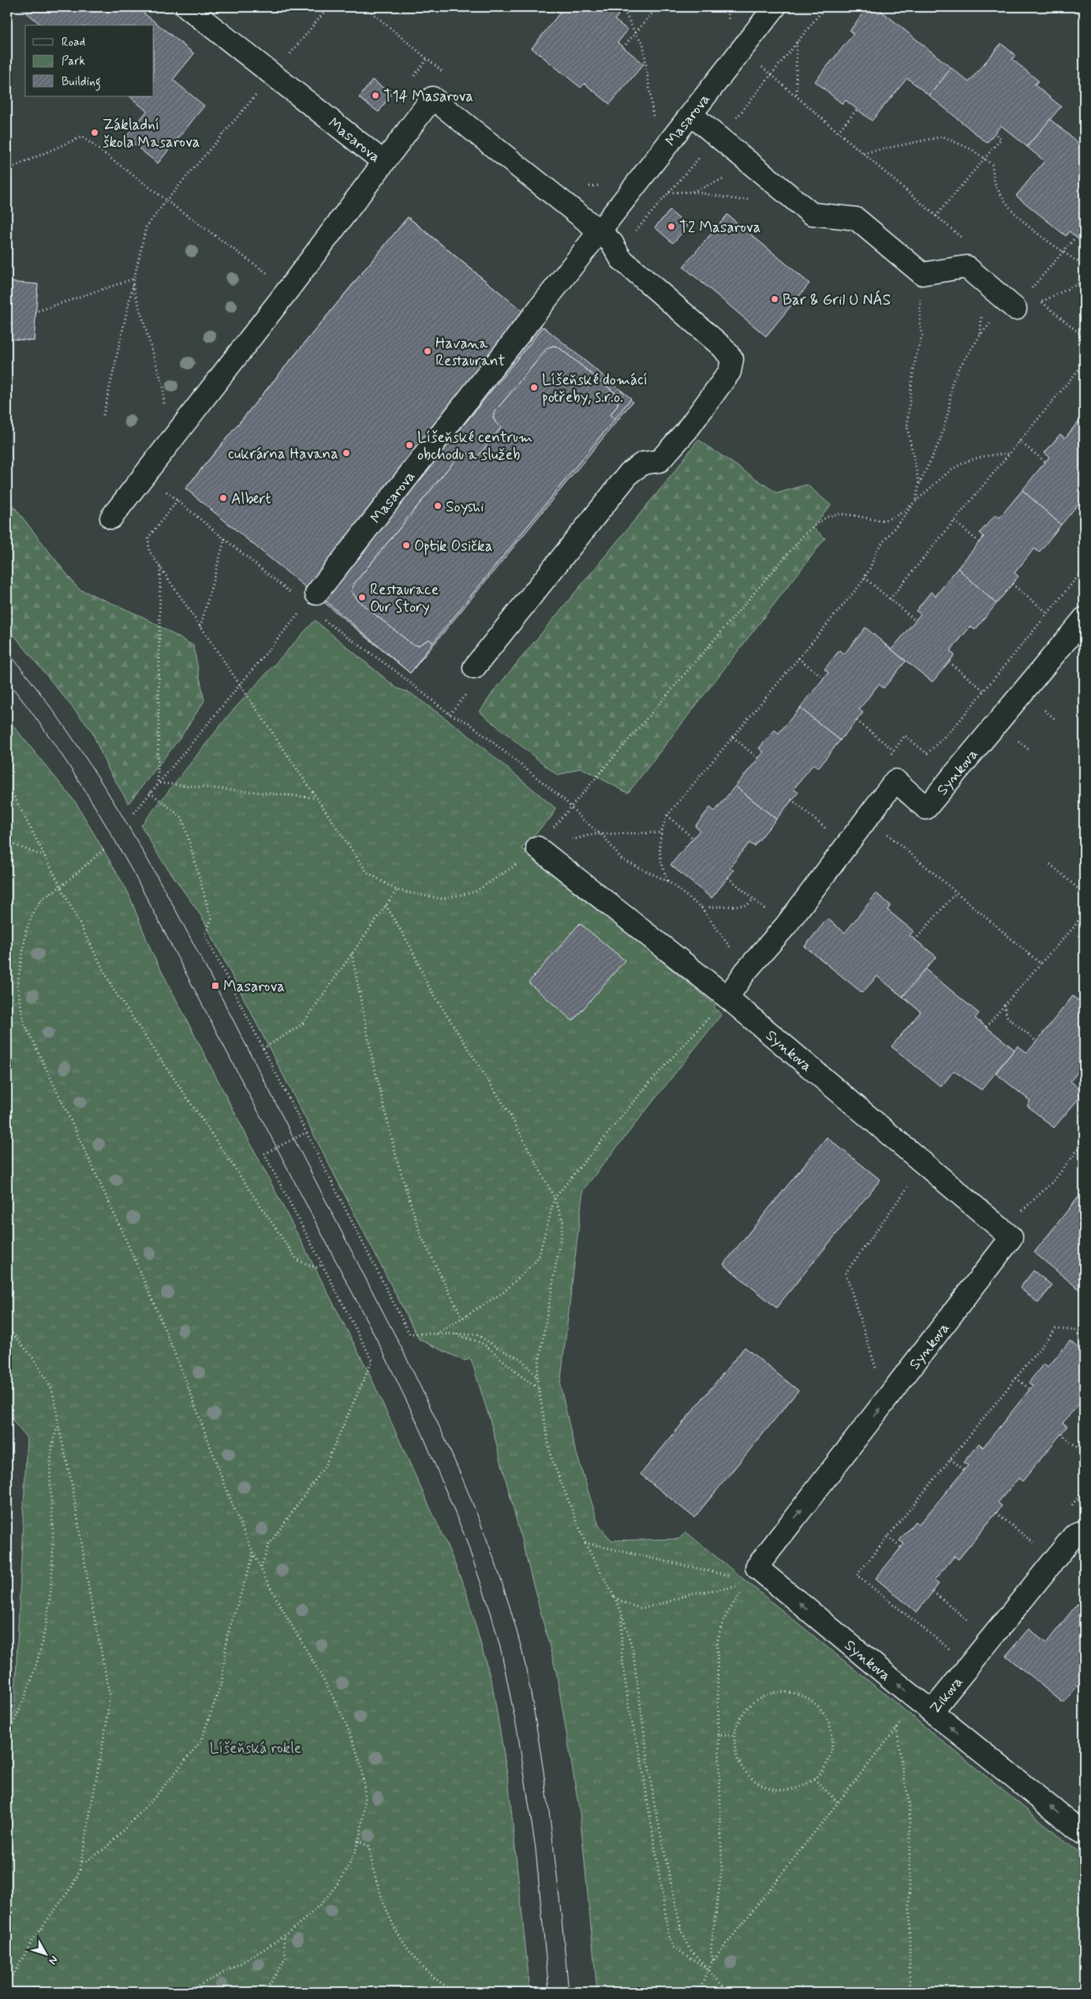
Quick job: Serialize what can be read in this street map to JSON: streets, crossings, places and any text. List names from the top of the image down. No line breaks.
{"streets":{"street":["Masarova","Synkova","Zikova"]},"crossings":[["Synkova","Zikova"]],"one_way":["Zikova"],"parks":["Líšeňská rokle"],"places":{"other":["T14 Masarova","Základní škola Masarova","T2 Masarova","Bar & Gril U NÁS","Havana Restaurant","Líšeňské domácí potřeby, s.r.o.","Líšeňské centrum obchodu a služeb","cukrárna Havana","Albert","Soyshi","Optik Osička","Restaurace Our Story"],"transit":["Masarova"]},"legend":["Road","Park","Building"],"north":"bottom right"}
